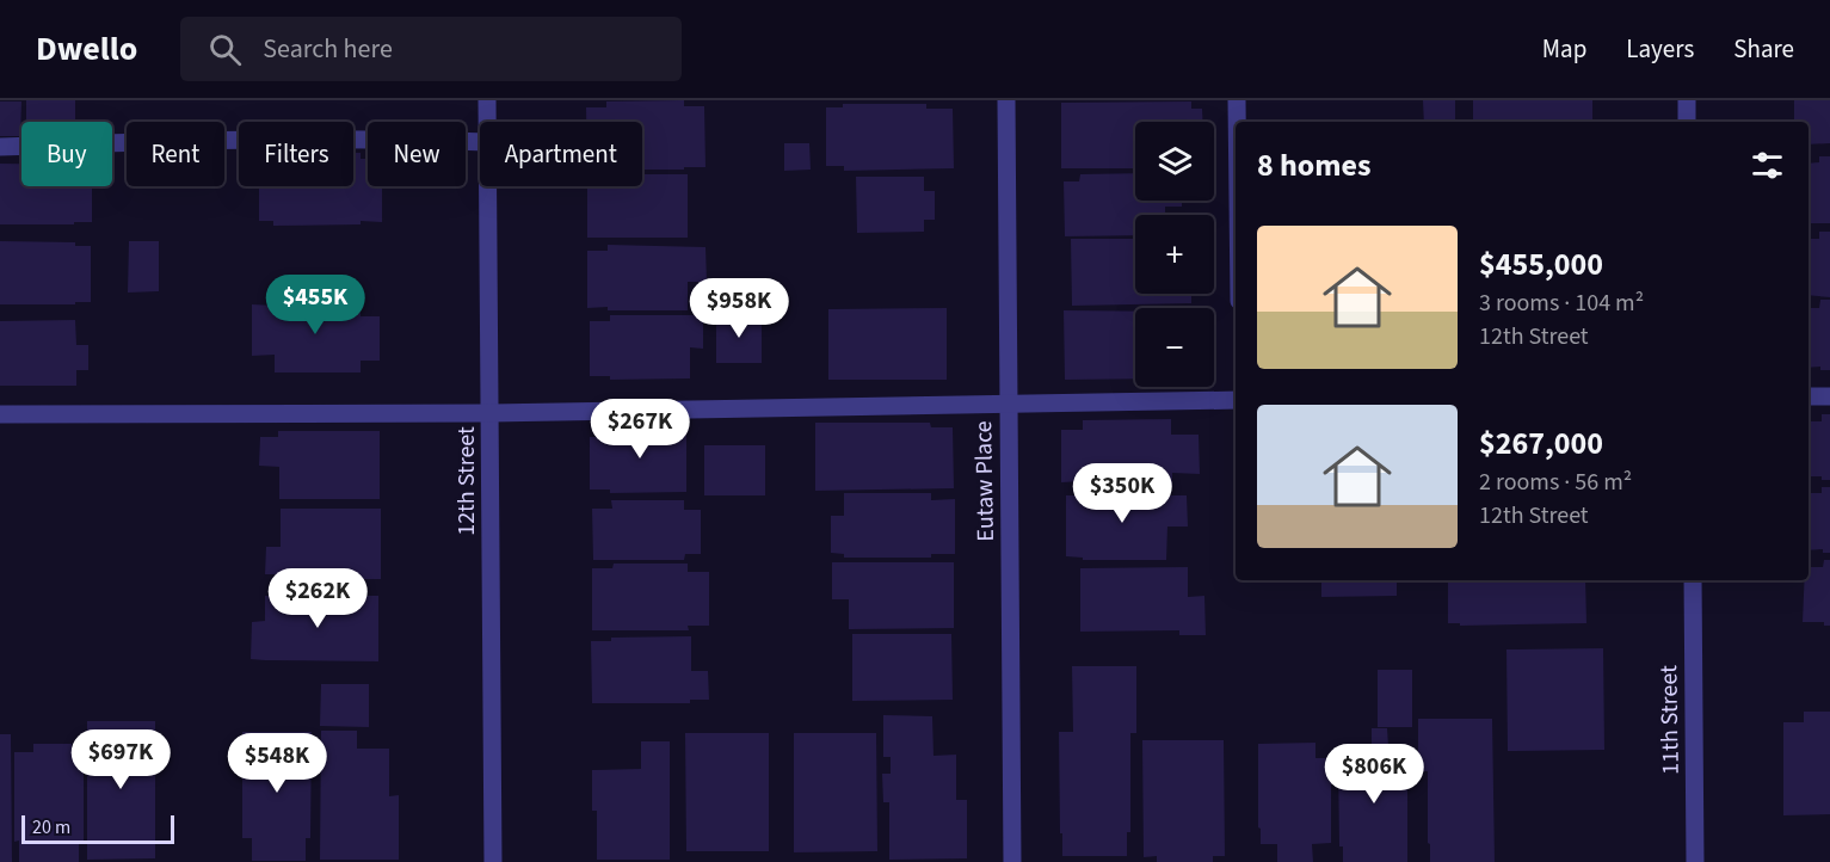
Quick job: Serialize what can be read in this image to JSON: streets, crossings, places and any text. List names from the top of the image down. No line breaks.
{"streets":{"street":["12th Street","Eutaw Place","11th Street"]},"scale_bar":"20 m","page":{"header":"Dwello","search":"Search here","nav":["Map","Layers","Share"],"map_buttons":["+","−"],"chip":["Buy","Rent","Filters","New","Apartment"],"heading":"8 homes","list":[{"name":"$455,000","note":"3 rooms · 104 m² · 12th Street"},{"name":"$267,000","note":"2 rooms · 56 m² · 12th Street"}],"price":["$455K","$958K","$267K","$350K","$262K","$697K","$548K","$806K"],"scale":"20 m"}}
